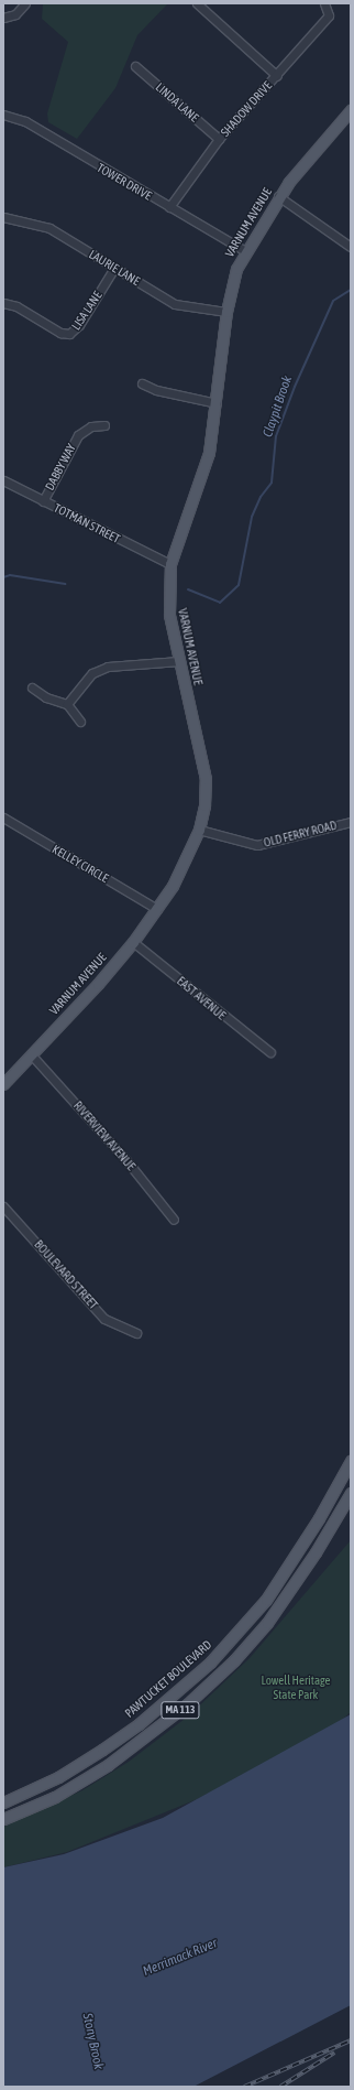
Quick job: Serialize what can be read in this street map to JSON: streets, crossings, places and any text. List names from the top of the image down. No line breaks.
{"streets":{"main road":["VARNUM AVENUE","PAWTUCKET BOULEVARD","MA 113"],"street":["LINDA LANE","SHADOW DRIVE","TOWER DRIVE","LAURIE LANE","LISA LANE","DABBY WAY","TOTMAN STREET","OLD FERRY ROAD","KELLEY CIRCLE","EAST AVENUE","RIVERVIEW AVENUE","BOULEVARD STREET"]},"crossings":[["LINDA LANE","SHADOW DRIVE"],["SHADOW DRIVE","TOWER DRIVE"],["TOWER DRIVE","VARNUM AVENUE"],["VARNUM AVENUE","LAURIE LANE"],["VARNUM AVENUE","TOTMAN STREET"],["VARNUM AVENUE","OLD FERRY ROAD"],["VARNUM AVENUE","KELLEY CIRCLE"],["VARNUM AVENUE","EAST AVENUE"],["VARNUM AVENUE","RIVERVIEW AVENUE"],["LAURIE LANE","LISA LANE"],["DABBY WAY","TOTMAN STREET"]],"water":["Claypit Brook","Merrimack River","Stony Brook"],"parks":["Lowell Heritage State Park"]}
